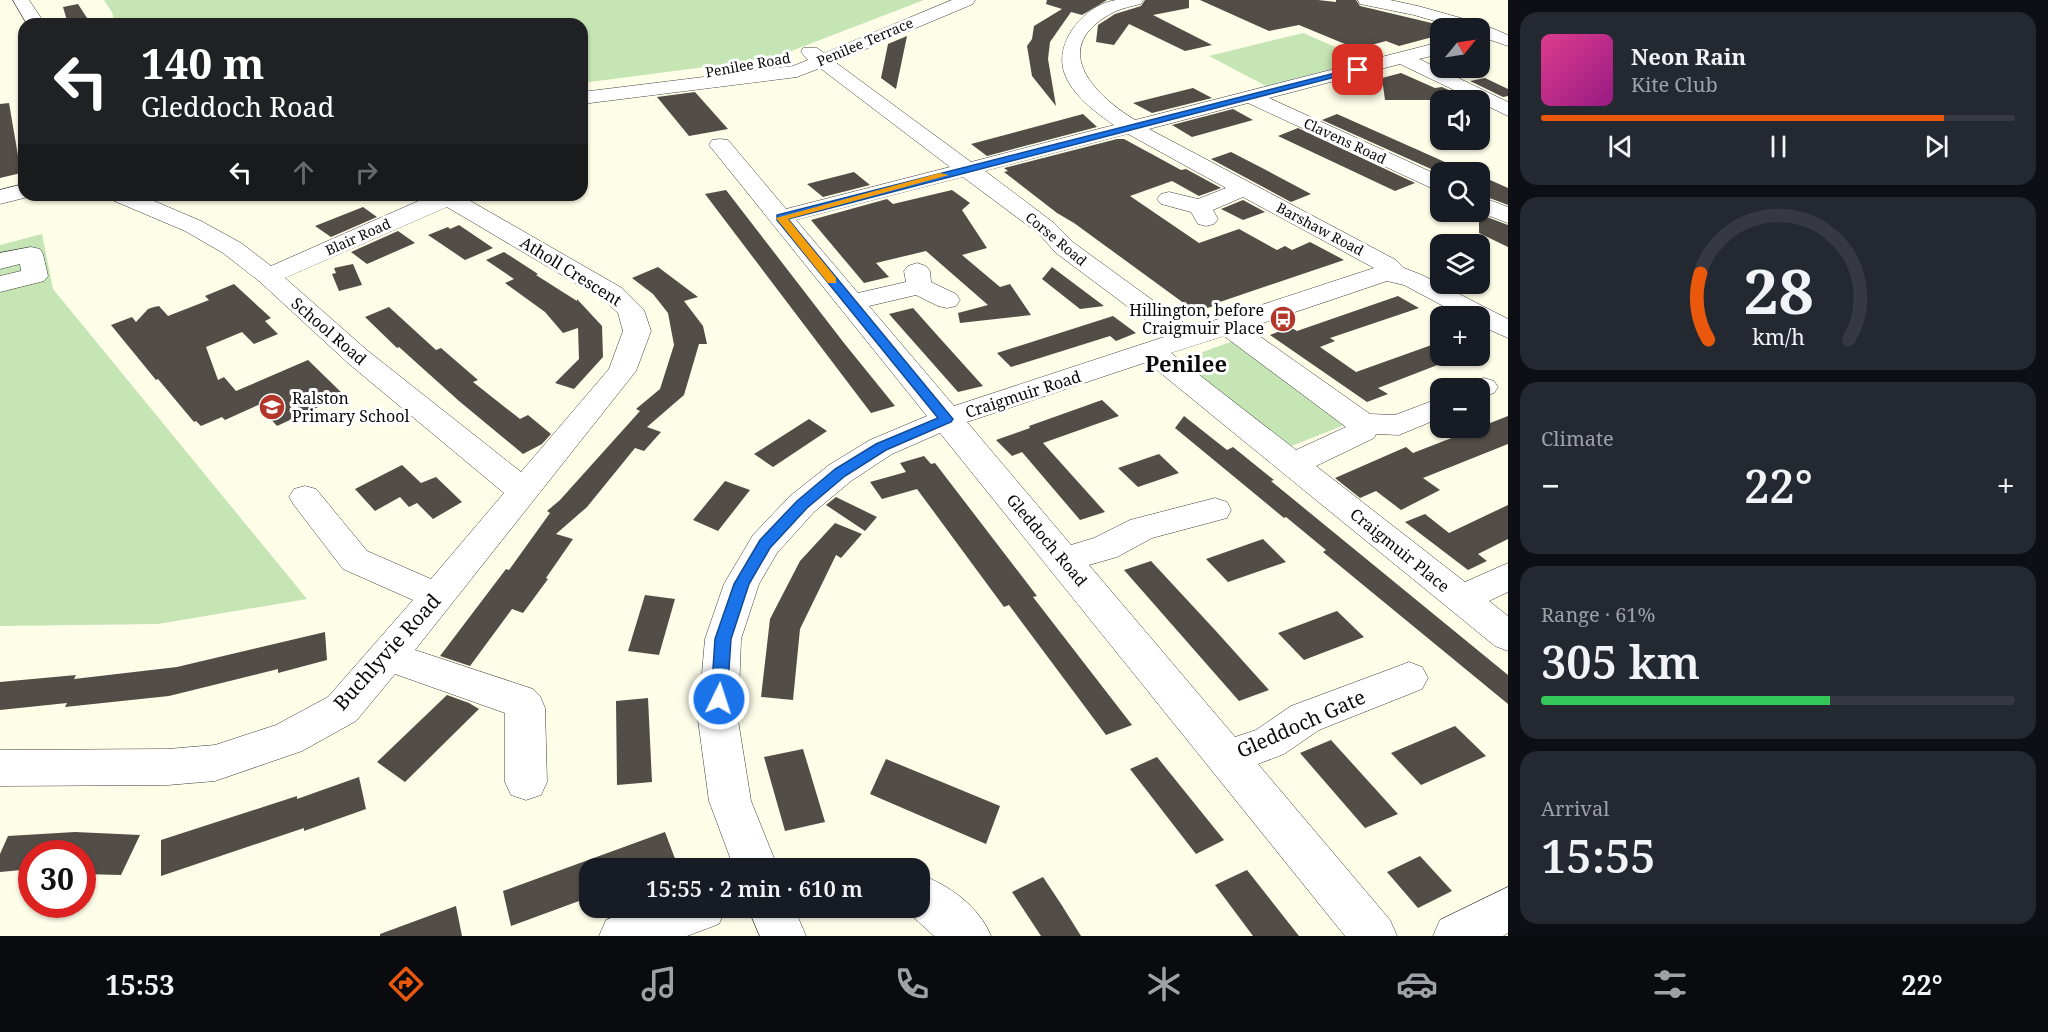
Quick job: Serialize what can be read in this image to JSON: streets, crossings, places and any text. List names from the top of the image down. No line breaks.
{"streets":{"street":["Penilee Terrace","Penilee Road","Clavens Road","Barshaw Road","Blair Road","Corse Road","Atholl Crescent","School Road","Craigmuir Road","Gleddoch Road","Craigmuir Place","Buchlyvie Road","Gleddoch Gate"]},"crossings":[["Penilee Terrace","Penilee Road"],["Penilee Terrace","Corse Road"],["Penilee Road","Corse Road"],["Barshaw Road","Craigmuir Road"],["Blair Road","School Road"],["Corse Road","Craigmuir Road"],["Atholl Crescent","School Road"],["Atholl Crescent","Buchlyvie Road"],["School Road","Buchlyvie Road"],["Craigmuir Road","Gleddoch Road"],["Craigmuir Road","Craigmuir Place"],["Gleddoch Road","Gleddoch Gate"]],"districts":["Penilee"],"places":{"bus stop":["Hillington, before Craigmuir Place"],"school or university":["Ralston Primary School"]},"north":"top right","page":{"map_buttons":["+","−"],"turn":["140 m","Gleddoch Road"],"song":["Neon Rain","Kite Club"],"tile":["Climate",["Range · 61%","305 km"],["Arrival","15:55"]],"heat":["−","22°","+"],"limit":"30","trip":"15:55 · 2 min · 610 m","tabs":["15:53","22°"],"gauge":["28","km/h"]}}
